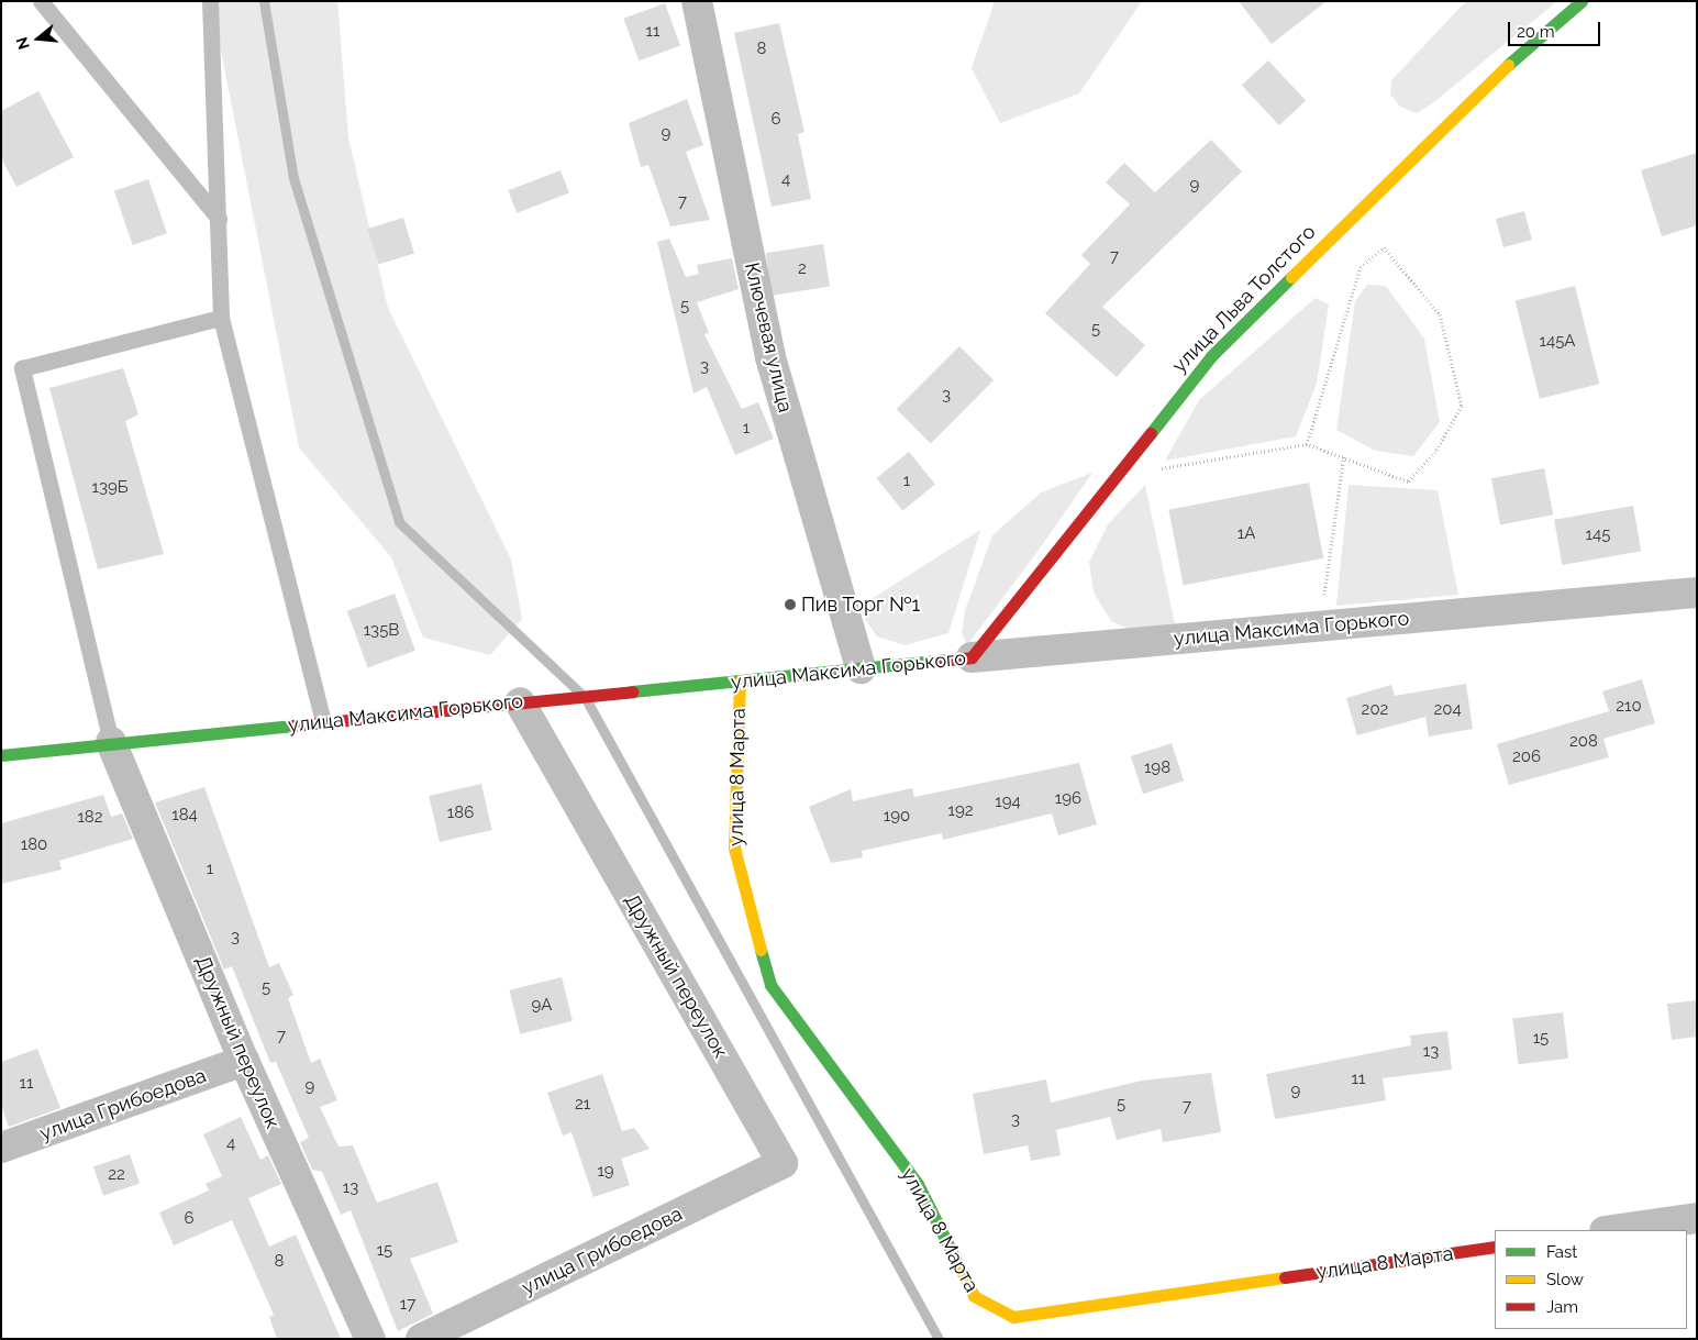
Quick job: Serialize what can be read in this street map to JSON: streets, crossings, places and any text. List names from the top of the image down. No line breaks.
{"streets":{"street":["улица Льва Толстого","Ключевая улица","улица Максима Горького","улица 8 Марта","Дружный переулок","улица Грибоедова"]},"crossings":[["улица Льва Толстого","улица Максима Горького"],["Ключевая улица","улица Максима Горького"],["улица Максима Горького","улица 8 Марта"],["улица Максима Горького","Дружный переулок"],["Дружный переулок","улица Грибоедова"]],"places":["Пив Торг №1"],"house_numbers":["11","8","6","9","4","9","7","7","2","5","5","145А","3","3","1","1","139Б","1А","145","135В","210","202","204","208","206","198","196","194","192","186","184","190","182","180","1","3","5","9А","7","15","13","11","11","9","9","21","5","7","3","4","19","22","13","6","15","8","17"],"legend":["Fast","Slow","Jam"],"scale_bar":"20 m","north":"left"}
